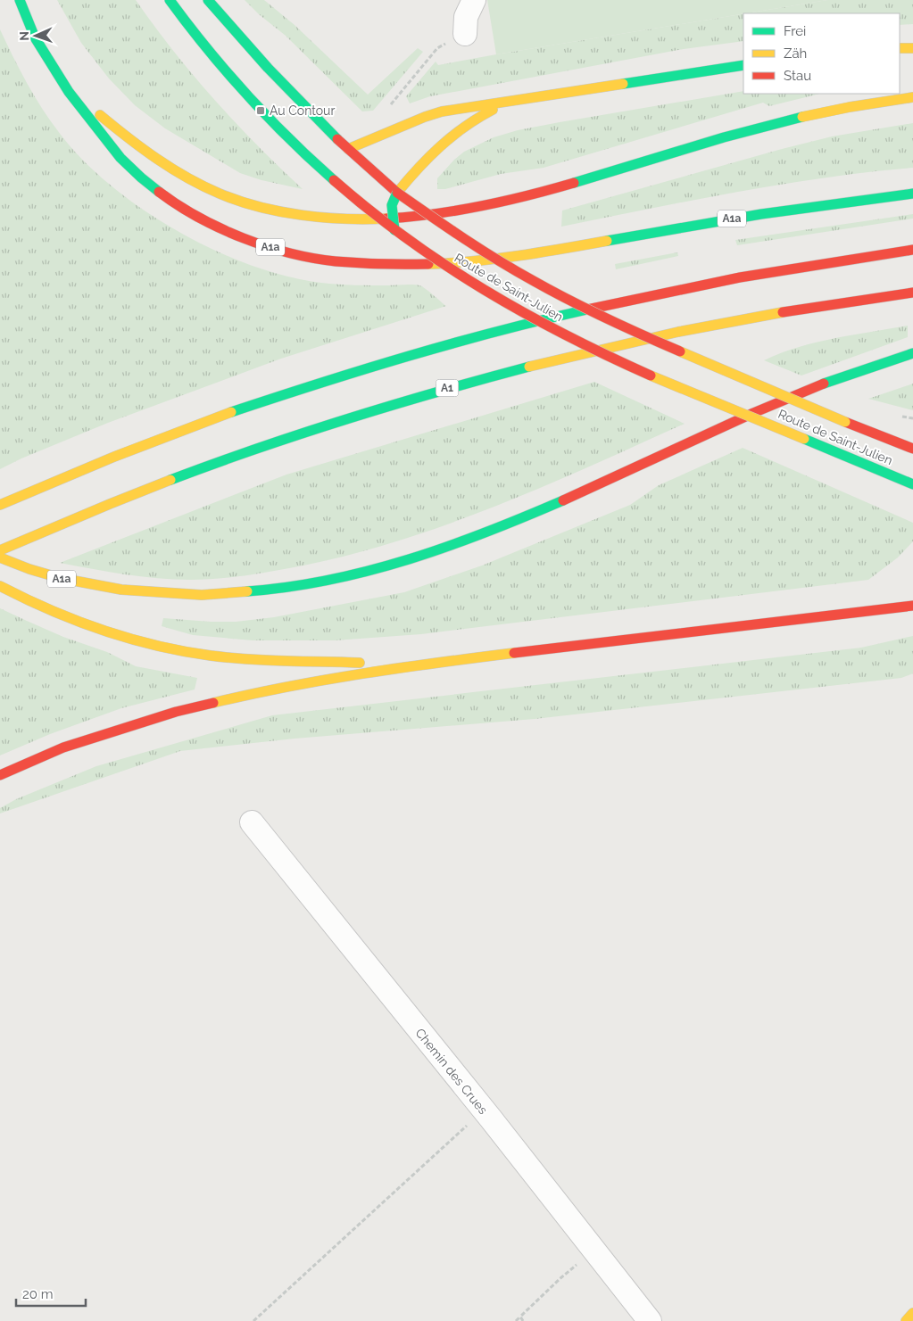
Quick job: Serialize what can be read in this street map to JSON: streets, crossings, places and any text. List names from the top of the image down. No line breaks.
{"streets":{"main road":["A1a","Route de Saint-Julien","A1"],"street":["Chemin des Crues"]},"places":{"transit":["Au Contour"]},"legend":["Frei","Zäh","Stau"],"scale_bar":"20 m","north":"left"}
